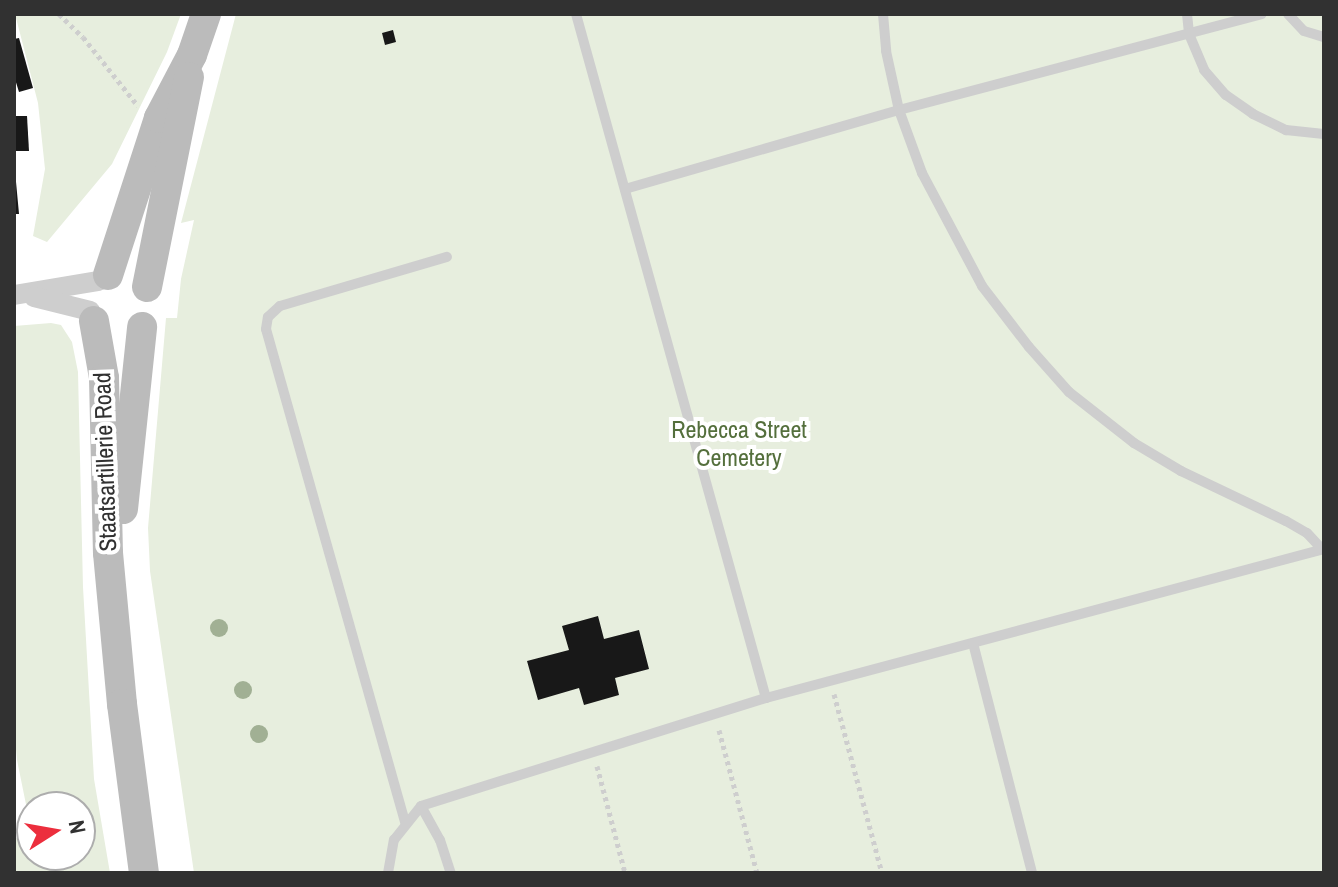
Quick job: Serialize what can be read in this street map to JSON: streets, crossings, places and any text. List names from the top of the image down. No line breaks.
{"streets":{"street":["Staatsartillerie Road"]},"parks":["Rebecca Street Cemetery"],"north":"right"}
